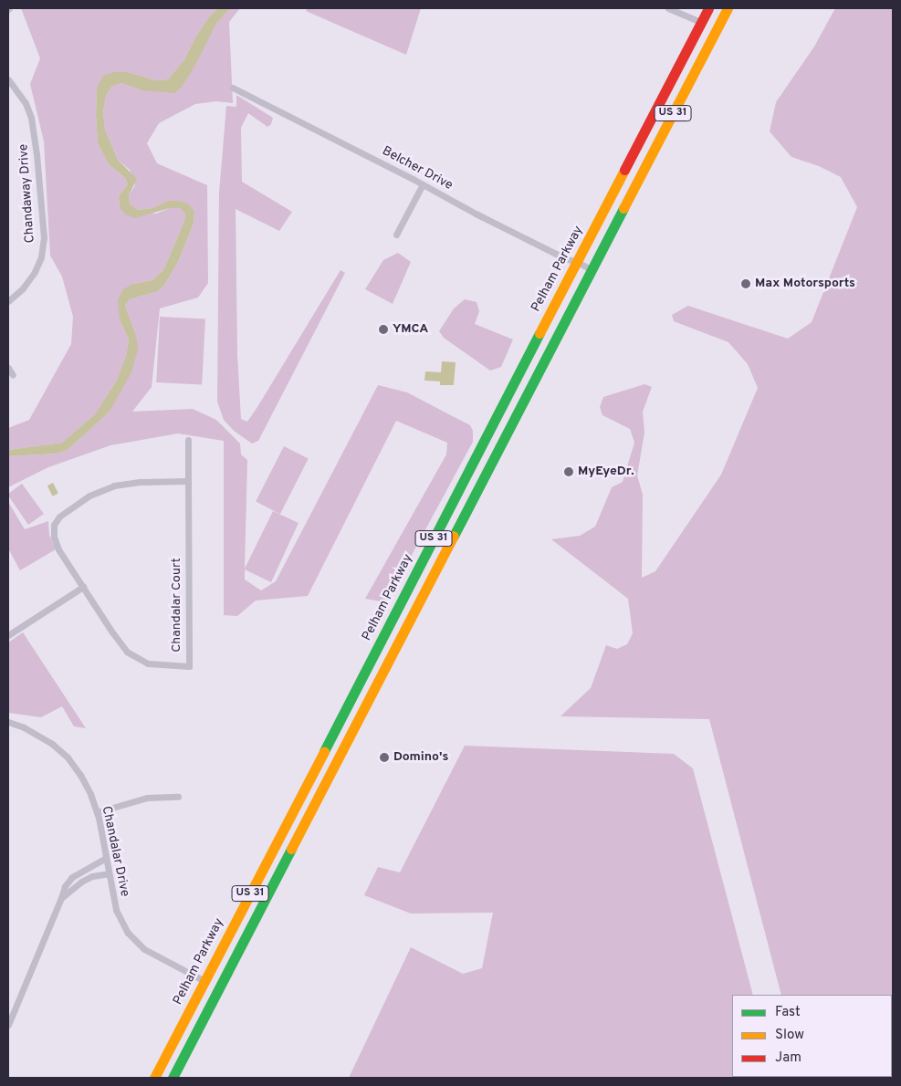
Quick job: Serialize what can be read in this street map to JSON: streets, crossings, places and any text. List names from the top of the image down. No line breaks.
{"streets":{"main road":["US 31","Pelham Parkway"],"street":["Belcher Drive","Chandaway Drive","Chandalar Court","Chandalar Drive"]},"crossings":[["US 31","Belcher Drive"],["Belcher Drive","Pelham Parkway"],["Pelham Parkway","Chandalar Drive"]],"places":["Max Motorsports","YMCA","MyEyeDr.","Domino's"],"legend":["Fast","Slow","Jam"]}
